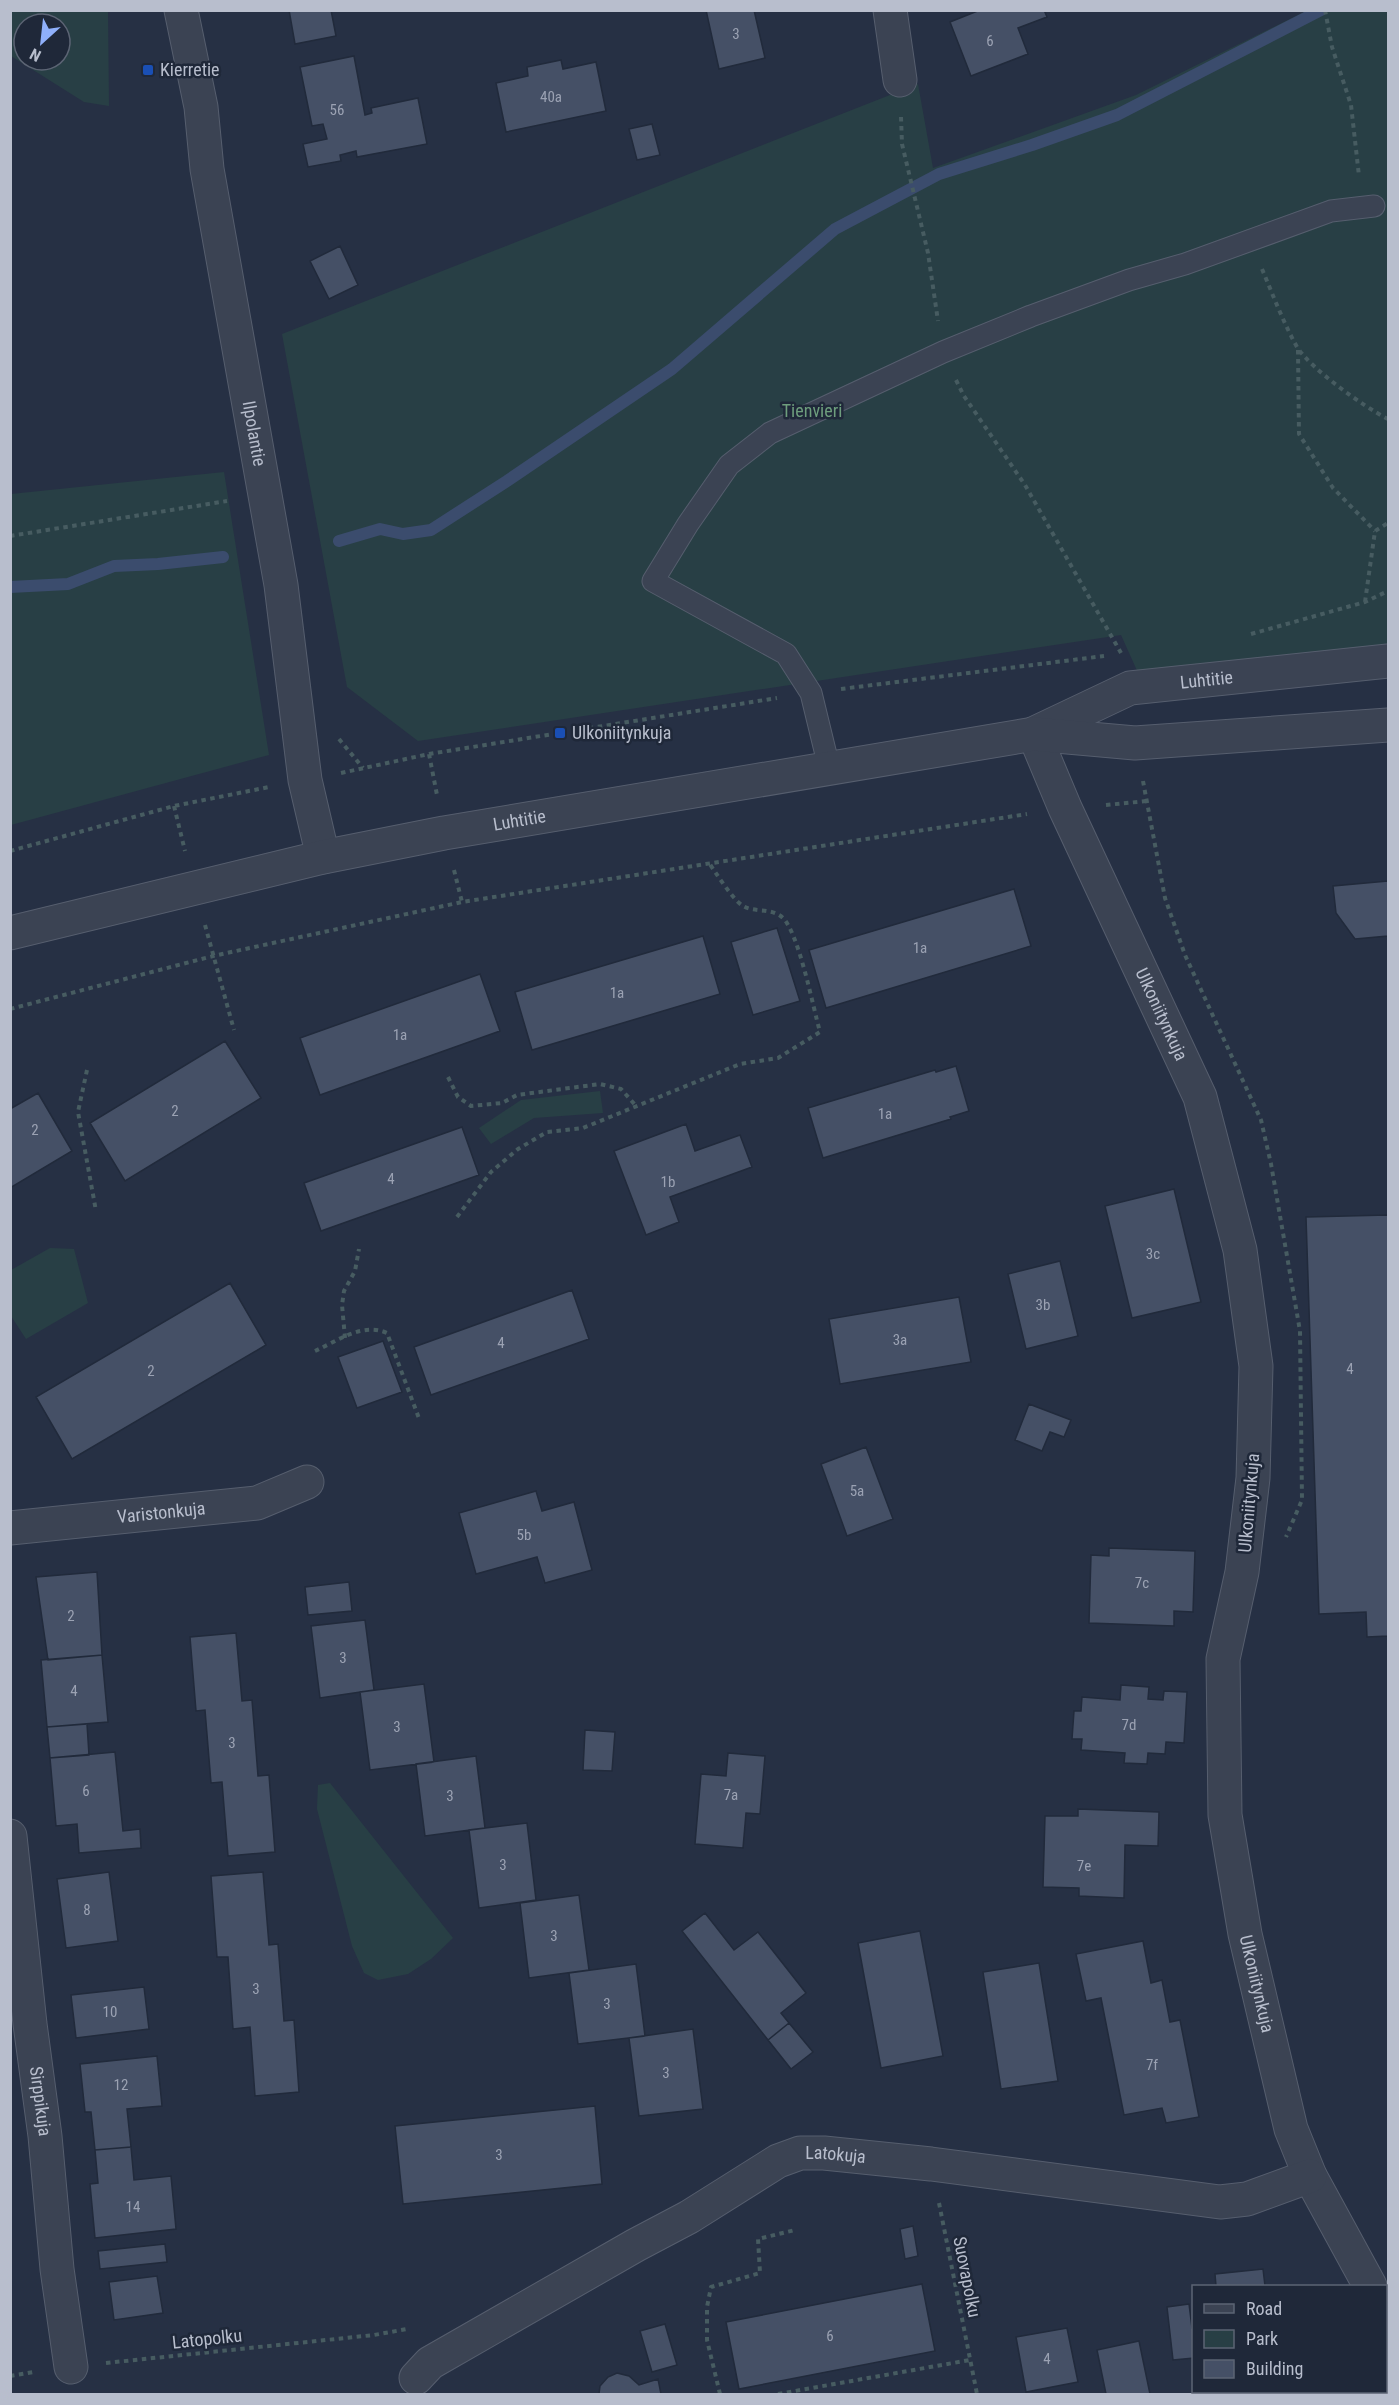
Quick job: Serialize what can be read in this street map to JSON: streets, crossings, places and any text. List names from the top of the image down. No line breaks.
{"streets":{"street":["Ilpolantie","Luhtitie","Ulkoniitynkuja","Varistonkuja","Sirppikuja","Latokuja"],"path":["Suovapolku","Latopolku"]},"crossings":[["Ilpolantie","Luhtitie"],["Luhtitie","Ulkoniitynkuja"],["Ulkoniitynkuja","Latokuja"],["Sirppikuja","Latopolku"],["Latokuja","Suovapolku"]],"parks":["Tienvieri"],"places":{"transit":["Kierretie","Ulkoniitynkuja"]},"house_numbers":["3","6","40a","56","1a","1a","1a","2","1a","2","4","1b","3c","3b","3a","4","4","2","5a","5b","7c","2","3","4","7d","3","3","6","7a","3","3","7e","8","3","3","3","10","7f","3","12","3","14","6","4"],"legend":["Road","Park","Building"],"north":"bottom left"}
